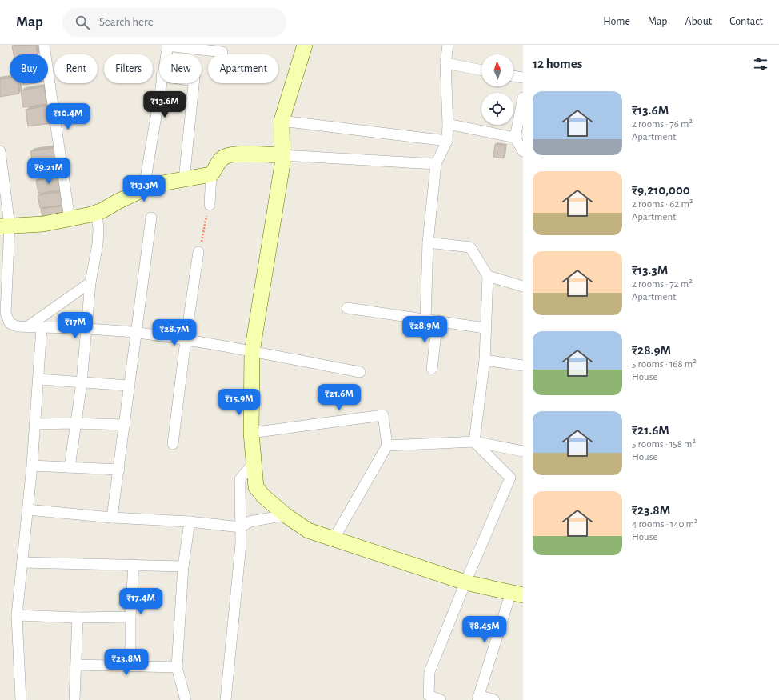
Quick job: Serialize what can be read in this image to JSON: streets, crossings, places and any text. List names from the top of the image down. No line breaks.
{"north":"top","page":{"header":"Map","search":"Search here","nav":["Home","Map","About","Contact"],"heading":"12 homes","chip":["Buy","Rent","Filters","New","Apartment"],"list":[{"name":"₹13.6M","note":"2 rooms · 76 m² · Apartment"},{"name":"₹9,210,000","note":"2 rooms · 62 m² · Apartment"},{"name":"₹13.3M","note":"2 rooms · 72 m² · Apartment"},{"name":"₹28.9M","note":"5 rooms · 168 m² · House"},{"name":"₹21.6M","note":"5 rooms · 158 m² · House"},{"name":"₹23.8M","note":"4 rooms · 140 m² · House"}],"price":["₹13.6M","₹10.4M","₹9.21M","₹13.3M","₹17M","₹28.9M","₹28.7M","₹21.6M","₹15.9M","₹17.4M","₹8.45M","₹23.8M"]}}
